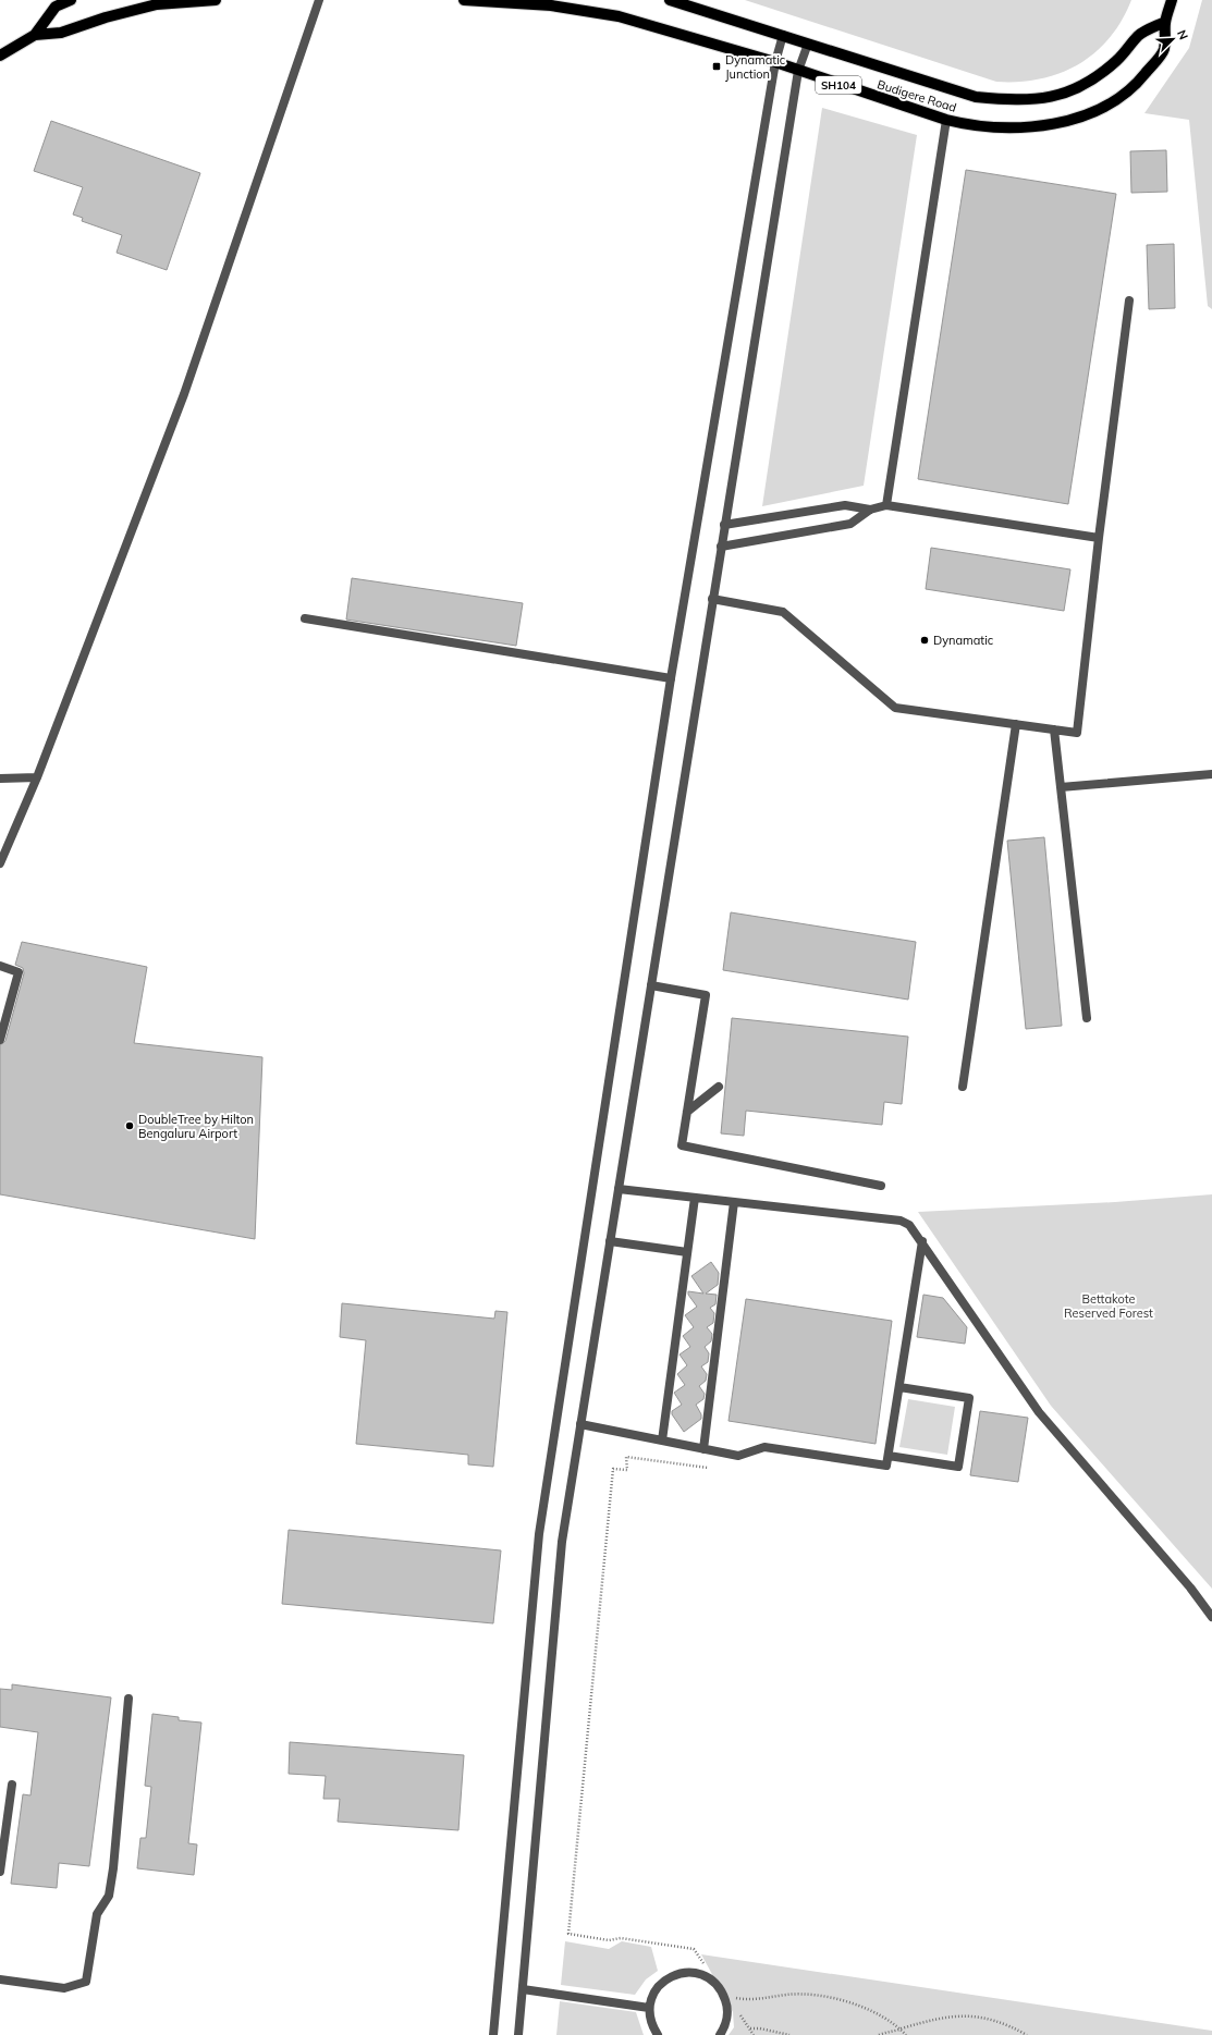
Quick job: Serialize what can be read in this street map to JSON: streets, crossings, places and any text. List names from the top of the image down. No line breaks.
{"streets":{"main road":["SH104","Budigere Road"]},"parks":["Bettakote Reserved Forest"],"places":{"transit":["Dynamatic Junction"],"other":["Dynamatic","DoubleTree by Hilton Bengaluru Airport"]},"north":"top right"}
